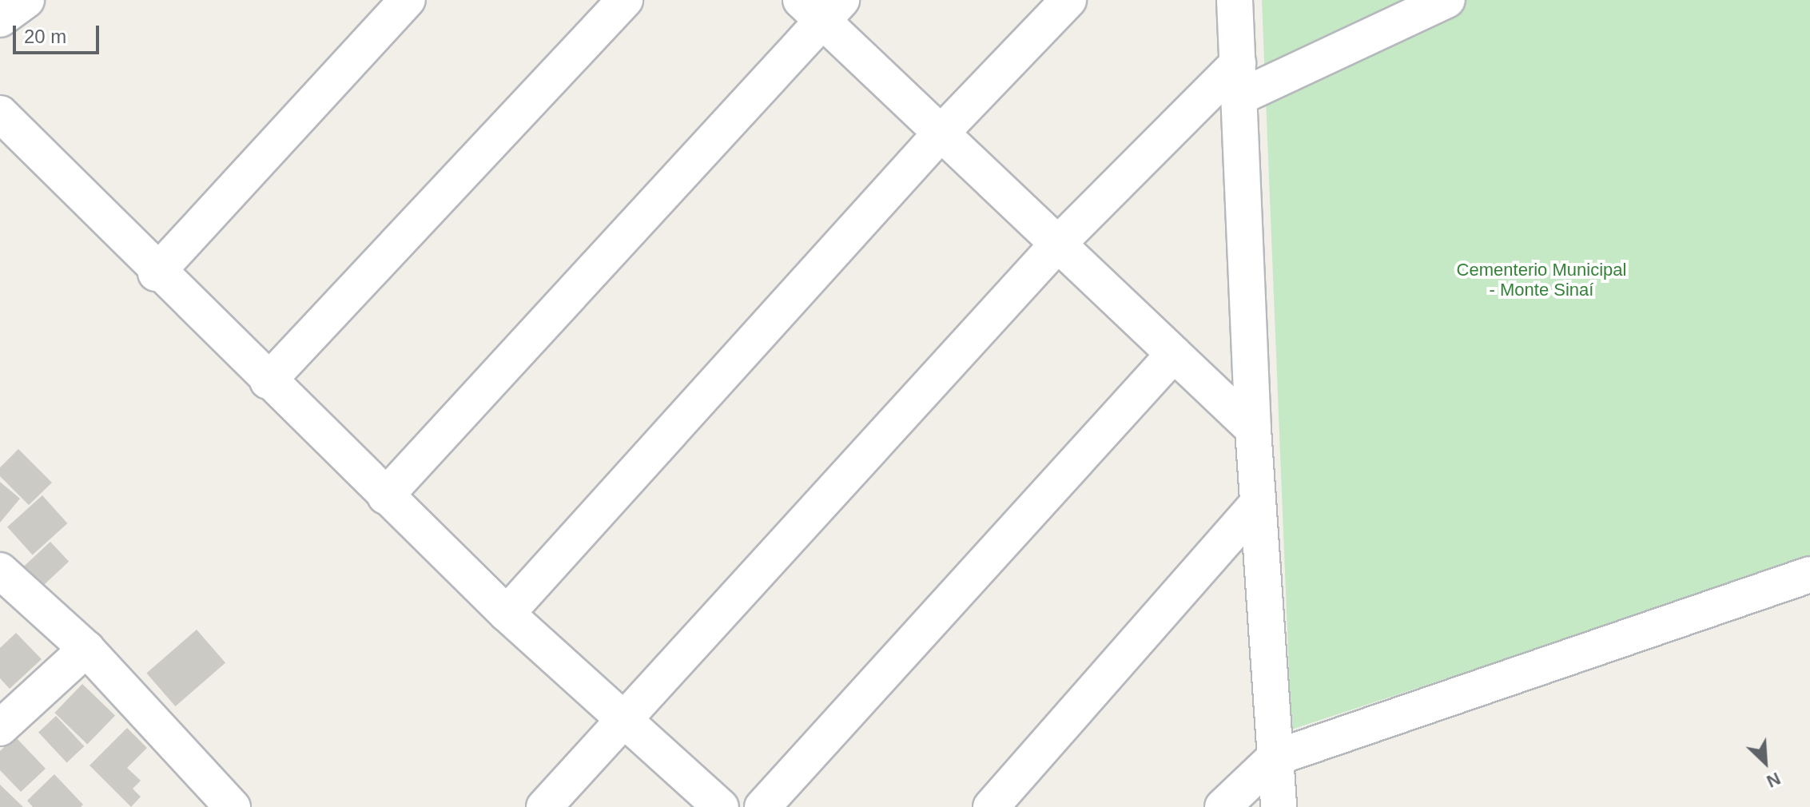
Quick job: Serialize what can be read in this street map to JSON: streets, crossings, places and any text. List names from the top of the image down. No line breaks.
{"parks":["Cementerio Municipal - Monte Sinaí"],"scale_bar":"20 m","north":"bottom right"}
